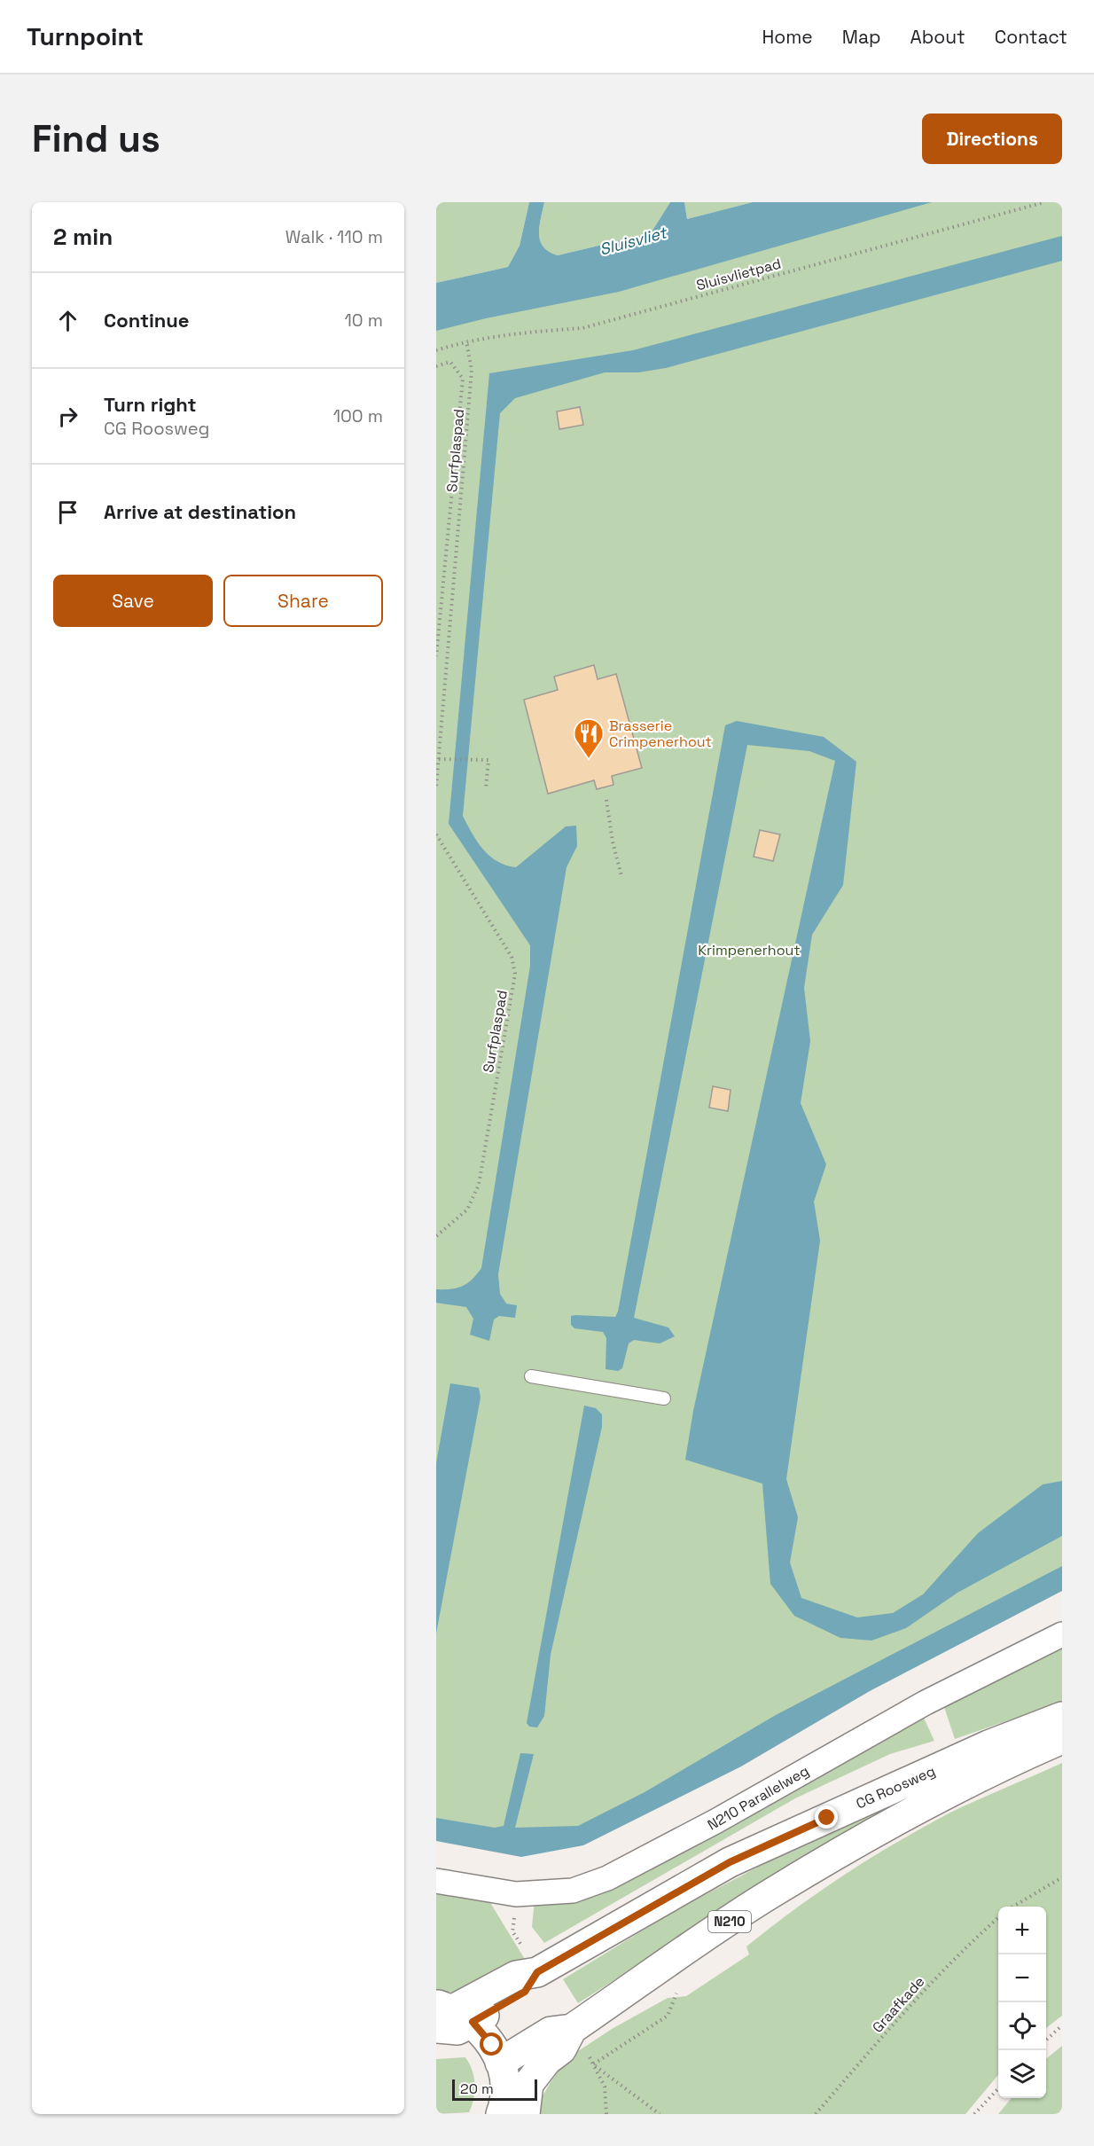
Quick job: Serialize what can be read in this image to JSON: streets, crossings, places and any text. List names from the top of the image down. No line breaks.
{"streets":{"main road":["CG Roosweg","N210"],"street":["N210 Parallelweg"],"path":["Sluisvlietpad","Surfplaspad","Graafkade"]},"crossings":[["Sluisvlietpad","Surfplaspad"]],"water":["Sluisvliet"],"parks":["Krimpenerhout"],"places":{"restaurant":["Brasserie Crimpenerhout"]},"scale_bar":"20 m","page":{"header":"Turnpoint","nav":["Home","Map","About","Contact"],"buttons":["Directions",["Save","Share"]],"title":"Find us","heading":["2 min","Walk · 110 m"],"list":[["Continue","10 m"],["Turn right","CG Roosweg","100 m"],"Arrive at destination"],"map_buttons":["+","−"],"scale":"20 m"}}
